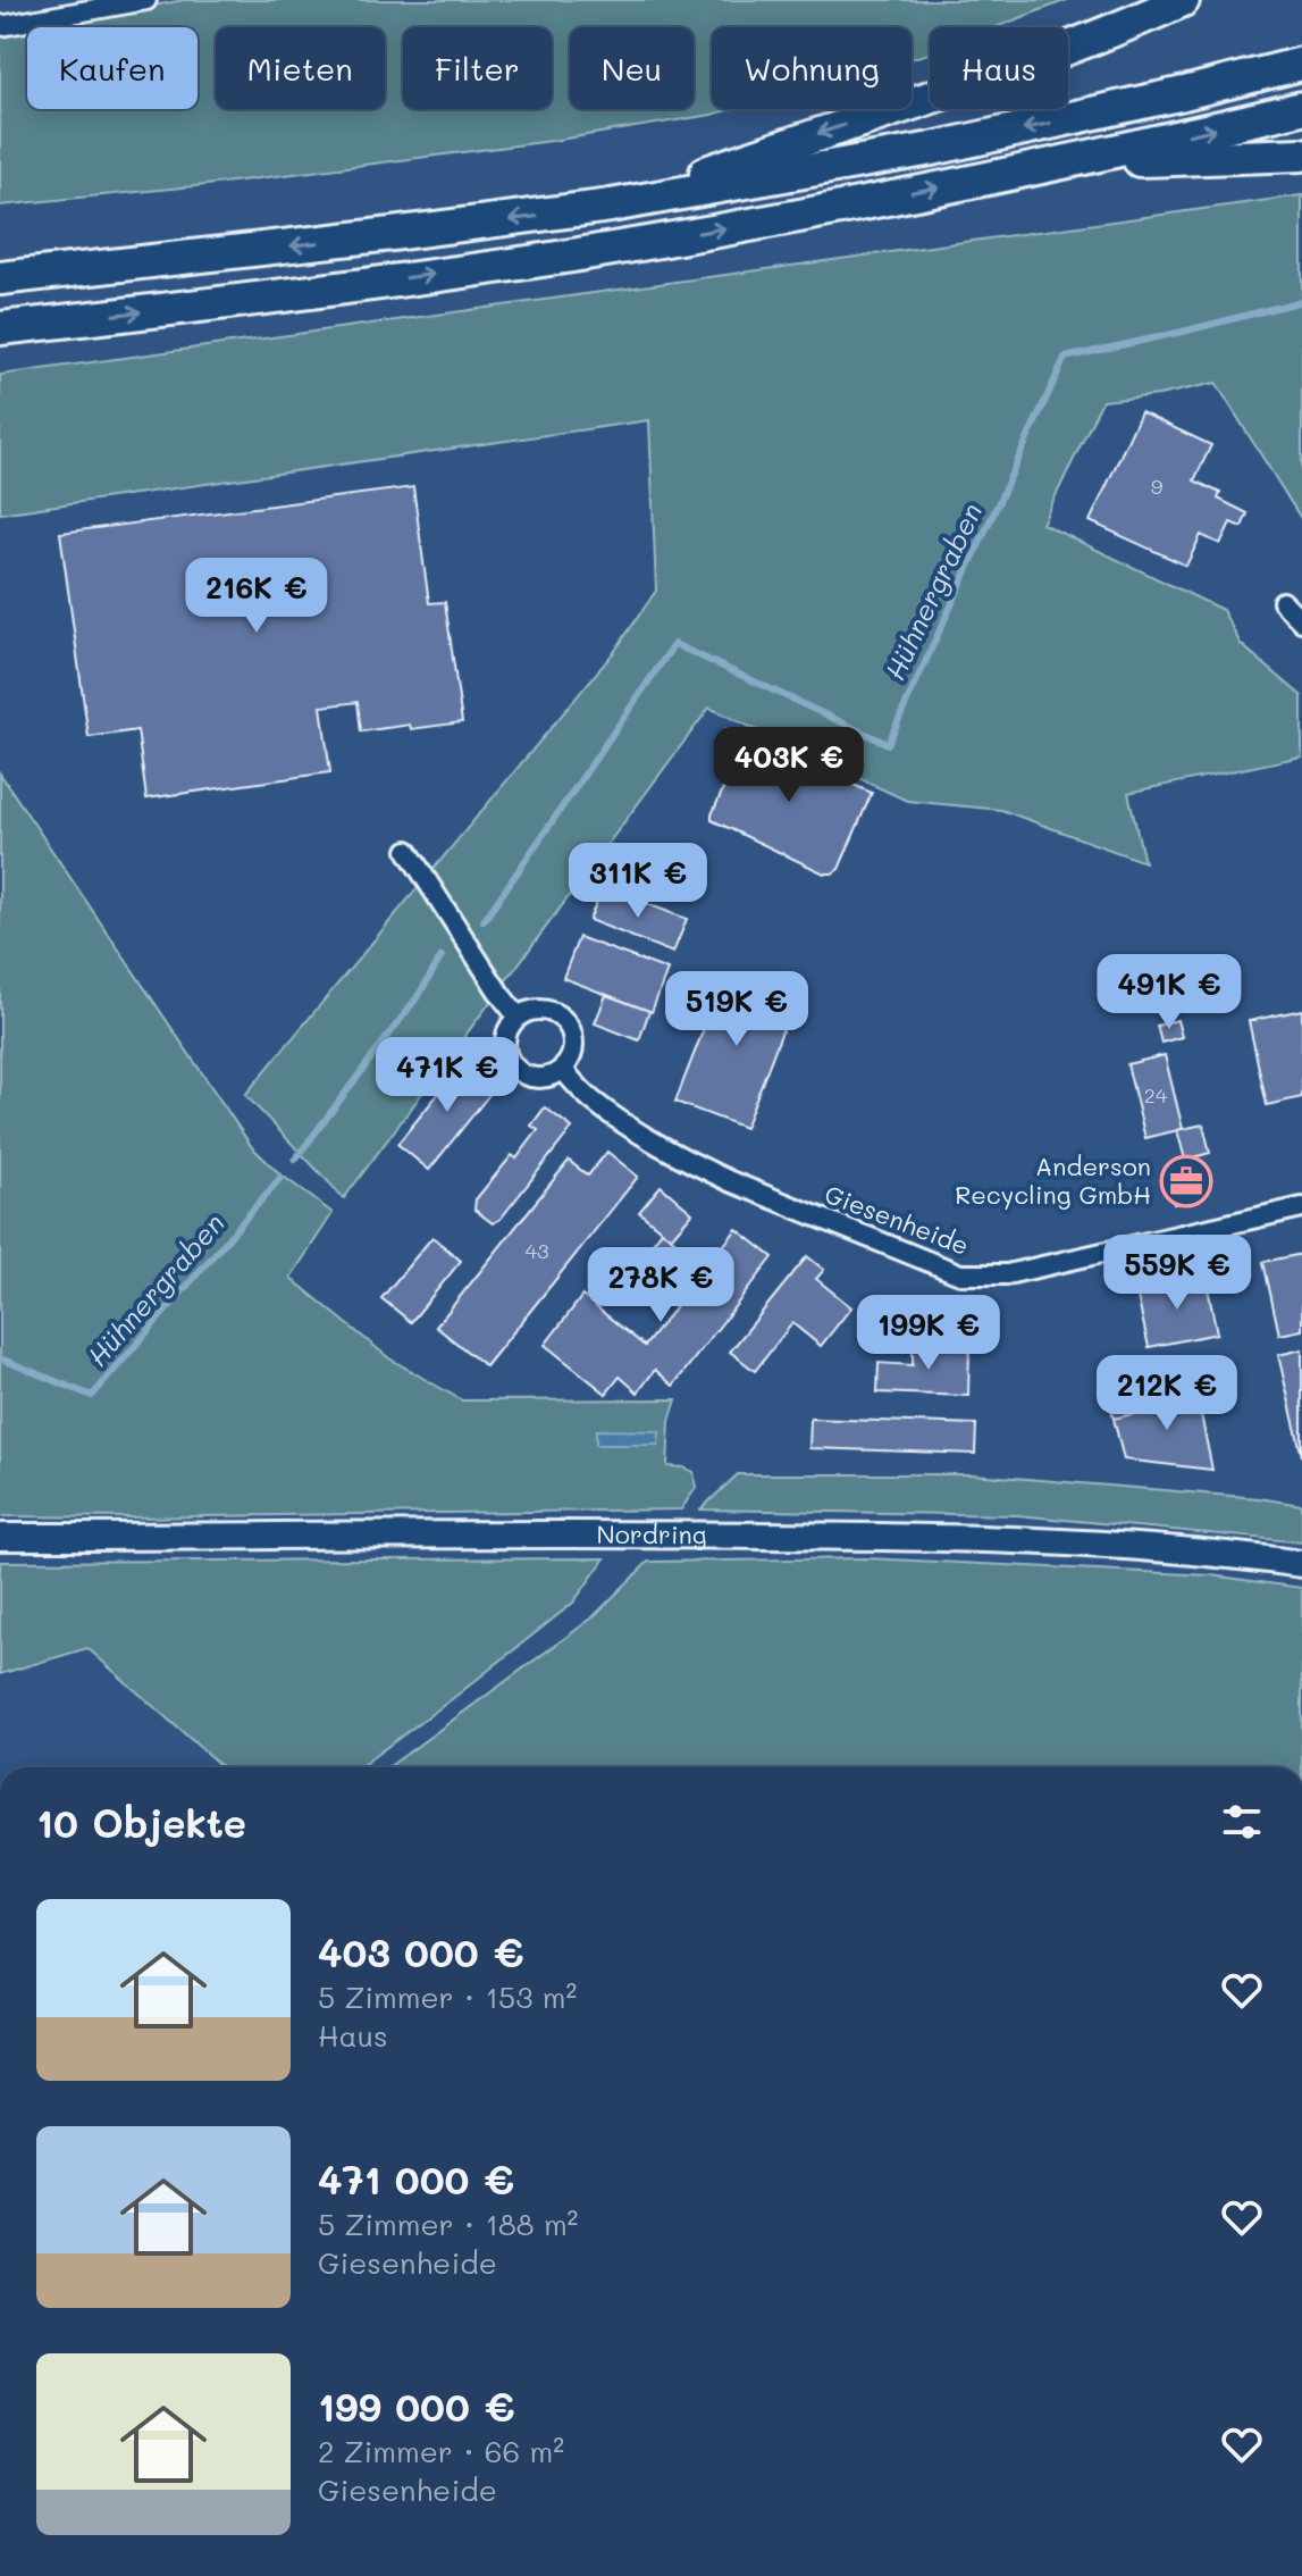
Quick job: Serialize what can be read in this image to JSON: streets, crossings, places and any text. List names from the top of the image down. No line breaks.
{"streets":{"main road":["Nordring"],"street":["Giesenheide"]},"water":["Hühnergraben"],"places":{"office":["Anderson Recycling GmbH"]},"house_numbers":["9","24","43"],"page":{"chip":["Kaufen","Mieten","Filter","Neu","Wohnung","Haus"],"price":["216K €","403K €","311K €","491K €","519K €","471K €","559K €","278K €","199K €","212K €"],"heading":"10 Objekte","list":[{"name":"403 000 €","note":"5 Zimmer · 153 m² · Haus"},{"name":"471 000 €","note":"5 Zimmer · 188 m² · Giesenheide"},{"name":"199 000 €","note":"2 Zimmer · 66 m² · Giesenheide"}]}}
